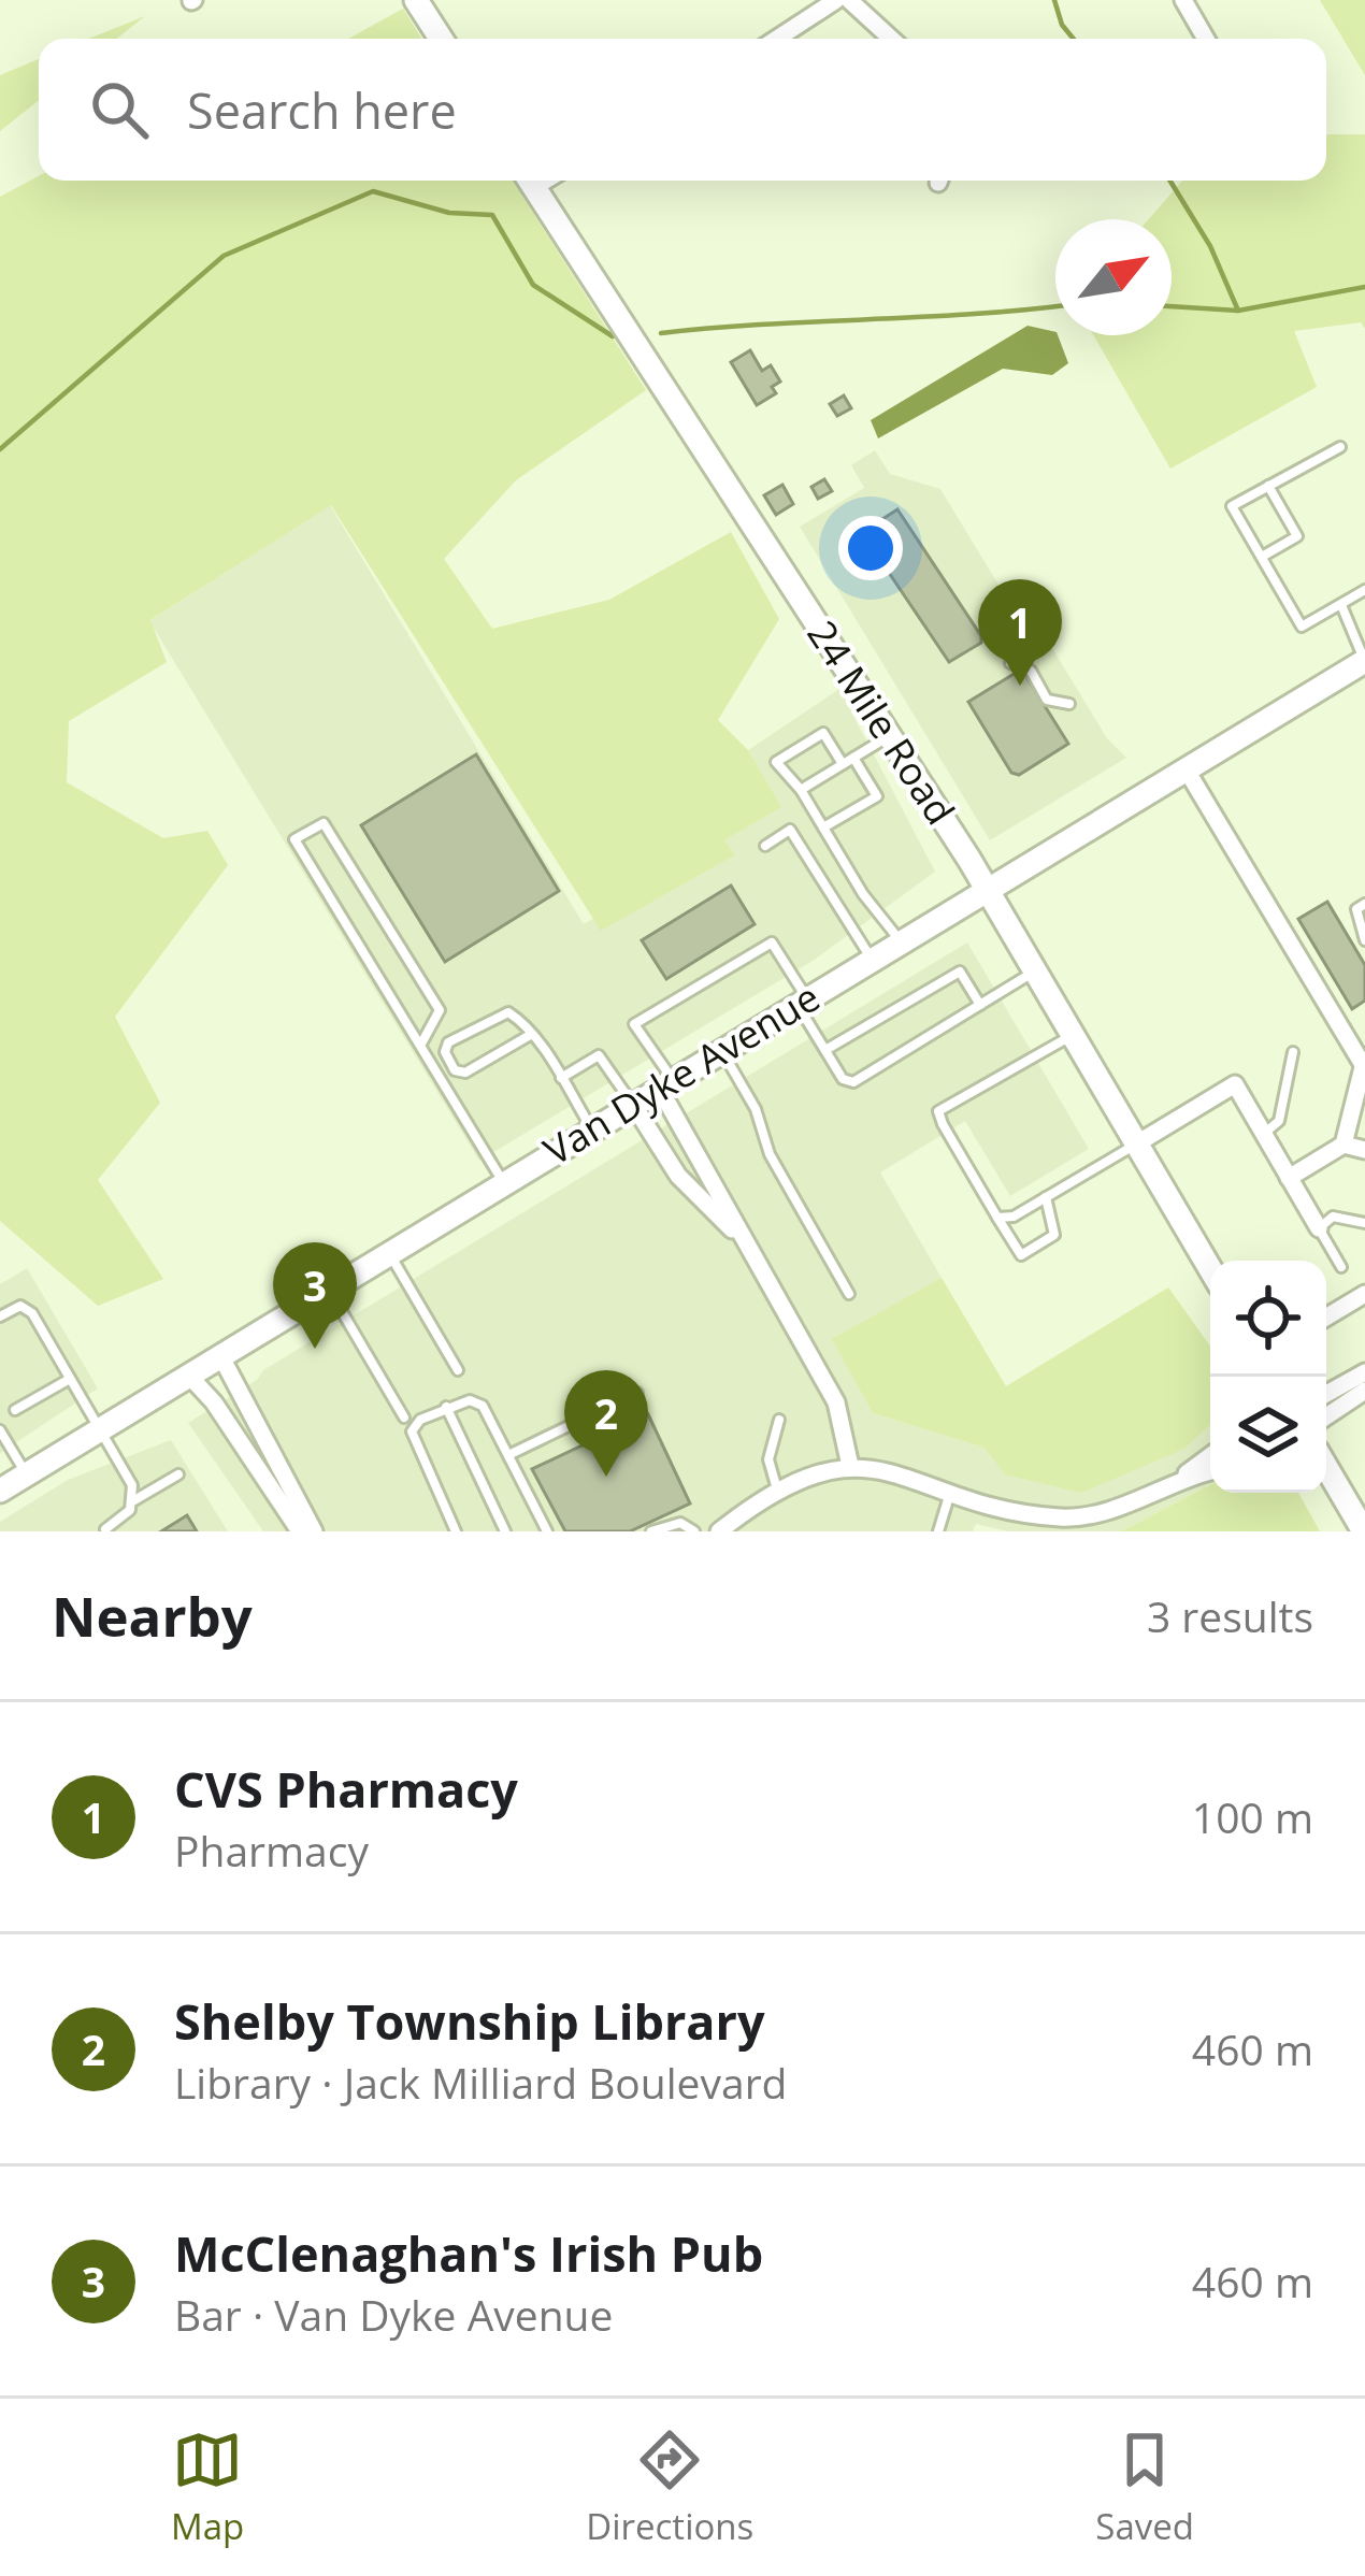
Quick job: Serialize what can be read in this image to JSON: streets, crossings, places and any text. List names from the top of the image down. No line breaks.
{"streets":{"main road":["24 Mile Road","Van Dyke Avenue"]},"crossings":[["24 Mile Road","Van Dyke Avenue"]],"north":"top right","page":{"search":"Search here","pins":["1","3","2"],"heading":["Nearby","3 results"],"list":[{"mark":"1","name":"CVS Pharmacy","note":"Pharmacy","value":"100 m"},{"mark":"2","name":"Shelby Township Library","note":"Library · Jack Milliard Boulevard","value":"460 m"},{"mark":"3","name":"McClenaghan's Irish Pub","note":"Bar · Van Dyke Avenue","value":"460 m"}],"nav":["Map","Directions","Saved"]}}
